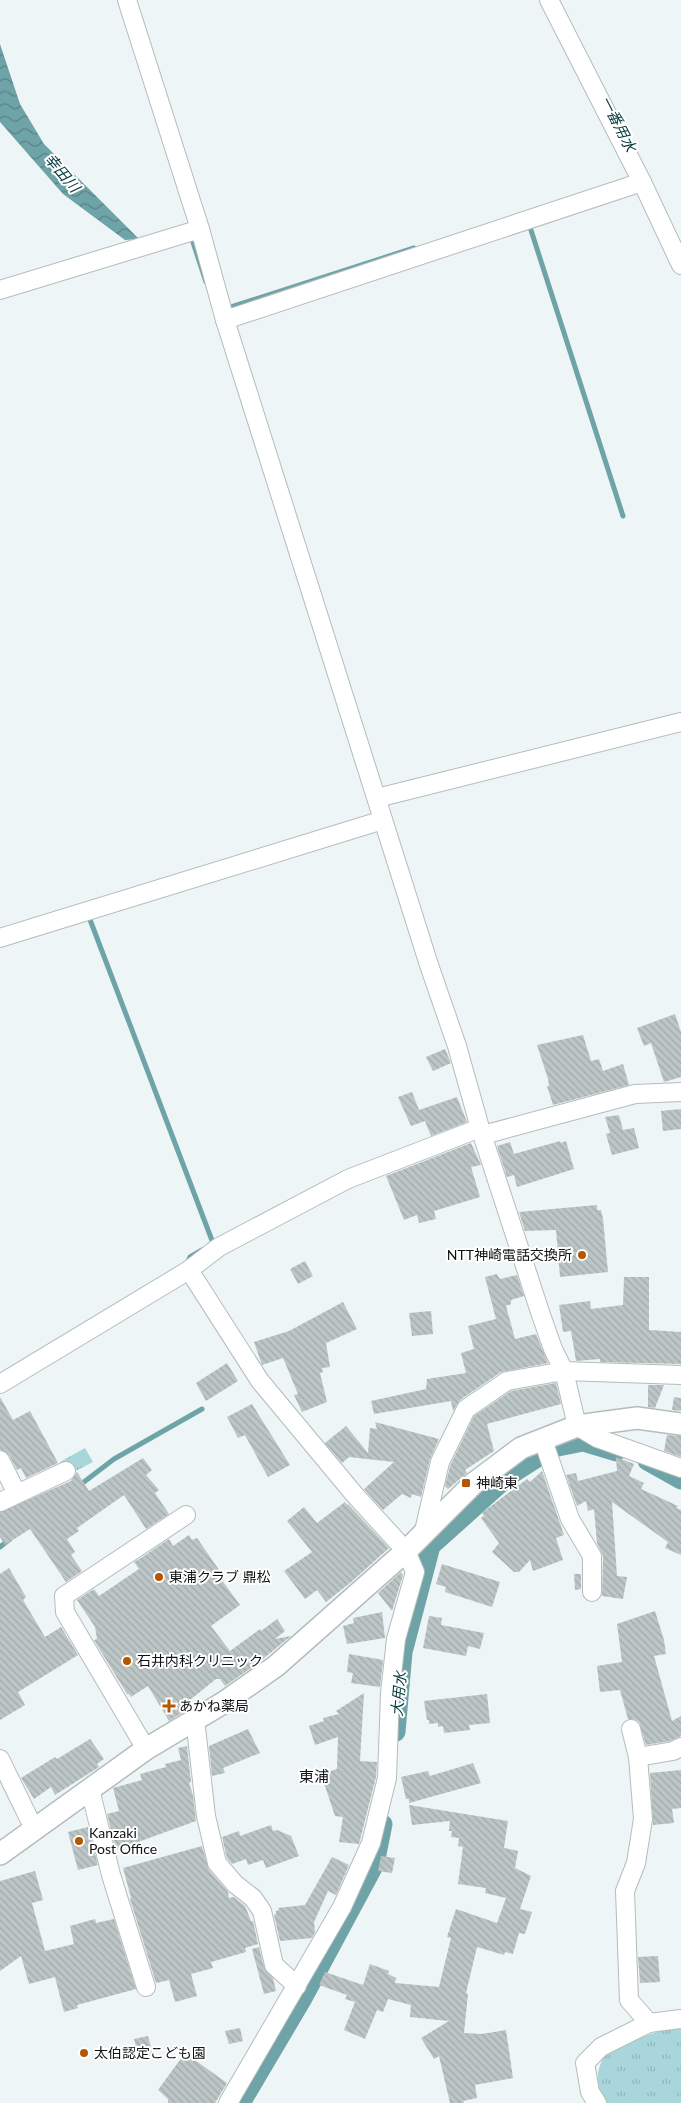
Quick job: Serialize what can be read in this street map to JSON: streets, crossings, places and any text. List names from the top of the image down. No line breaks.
{"districts":["東浦"],"water":["一番用水","幸田川","大用水"],"places":{"other":["NTT神崎電話交換所","東浦クラブ 鼎松","石井内科クリニック","Kanzaki Post Office","太伯認定こども園"],"transit":["神崎東"],"health":["あかね薬局"]}}
